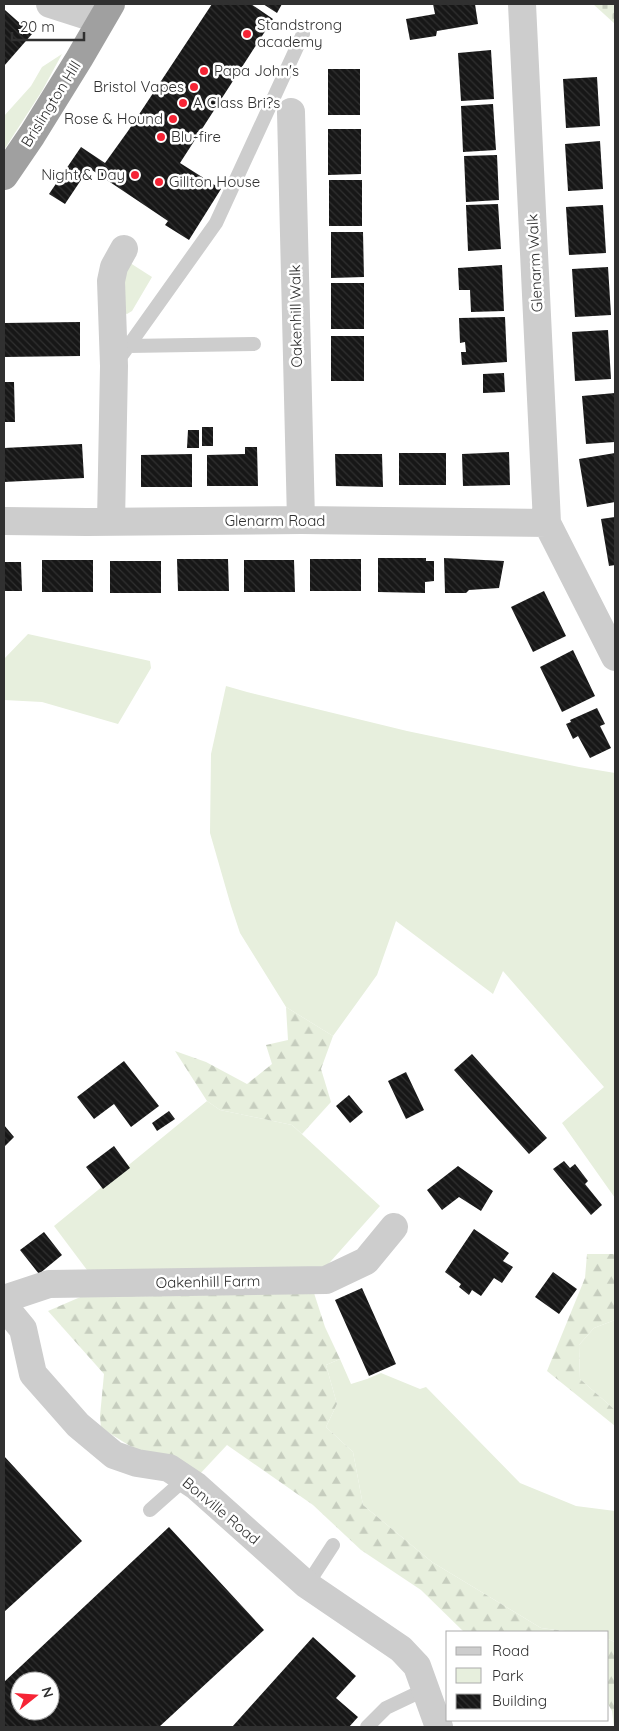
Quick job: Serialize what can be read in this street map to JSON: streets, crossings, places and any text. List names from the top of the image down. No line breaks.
{"streets":{"highway":["Brislington Hill"],"street":["Glenarm Walk","Oakenhill Walk","Glenarm Road","Oakenhill Farm","Bonville Road"]},"crossings":[["Glenarm Walk","Glenarm Road"],["Oakenhill Walk","Glenarm Road"]],"places":["Standstrong academy","Papa John's","Bristol Vapes","A Class Bri?s","Rose & Hound","Blu-fire","Night & Day","Gillton House"],"legend":["Road","Park","Building"],"scale_bar":"20 m","north":"right"}
